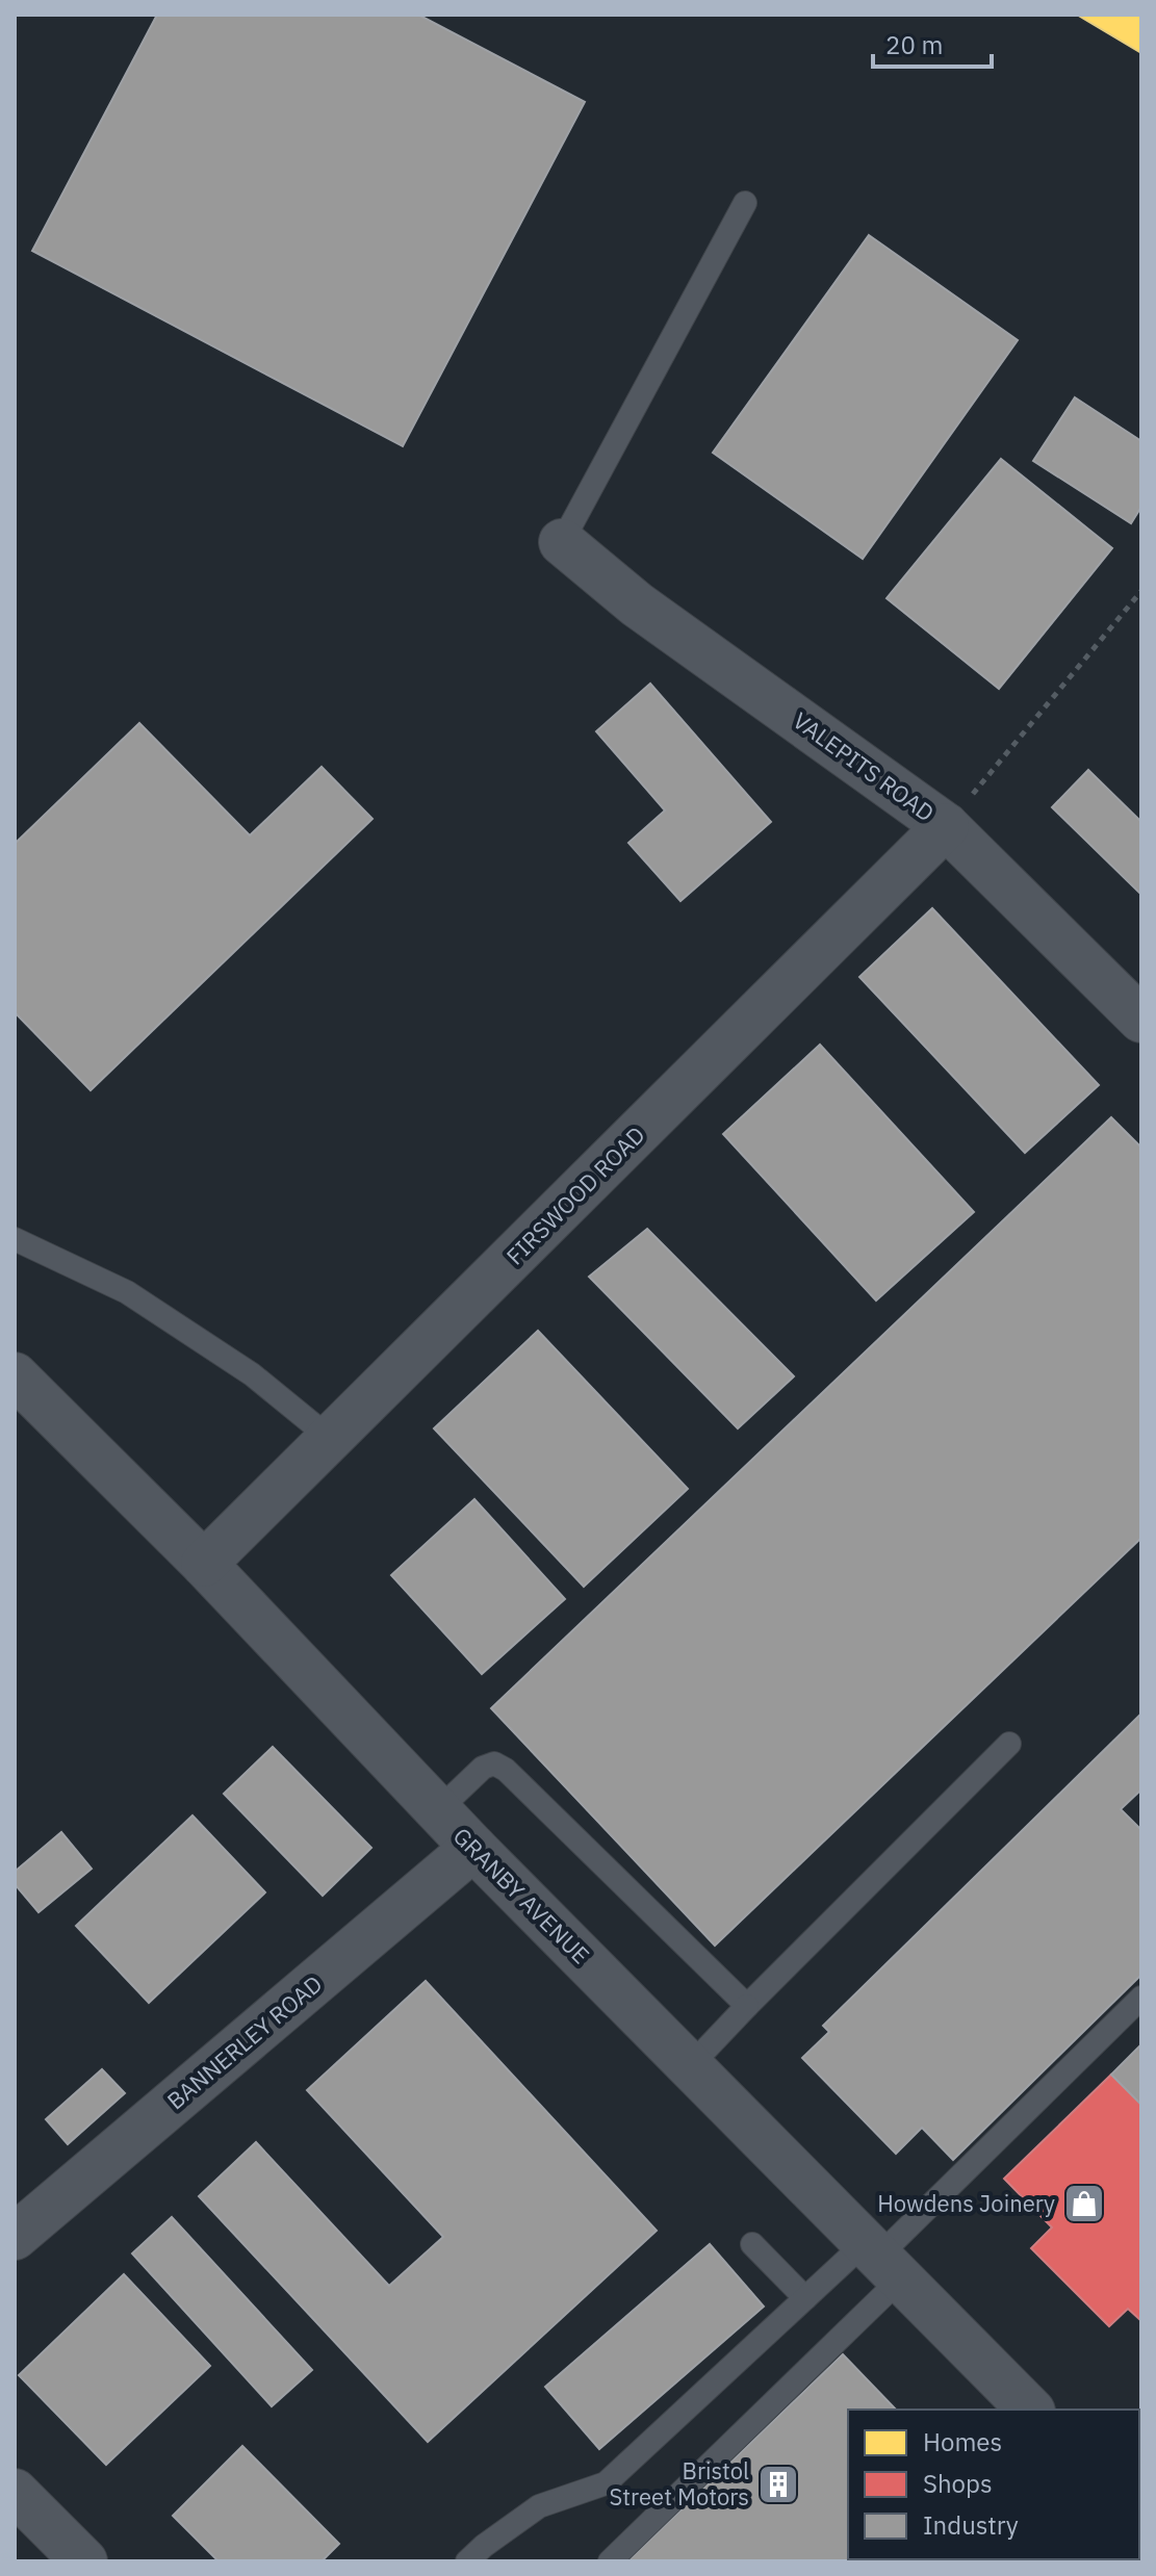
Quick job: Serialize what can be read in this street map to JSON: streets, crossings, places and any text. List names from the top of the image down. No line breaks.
{"streets":{"street":["VALEPITS ROAD","FIRSWOOD ROAD","GRANBY AVENUE","BANNERLEY ROAD"]},"crossings":[["VALEPITS ROAD","FIRSWOOD ROAD"],["FIRSWOOD ROAD","GRANBY AVENUE"],["GRANBY AVENUE","BANNERLEY ROAD"]],"places":{"shop":["Howdens Joinery"],"building":["Bristol Street Motors"]},"legend":["Homes","Shops","Industry"],"scale_bar":"20 m"}
